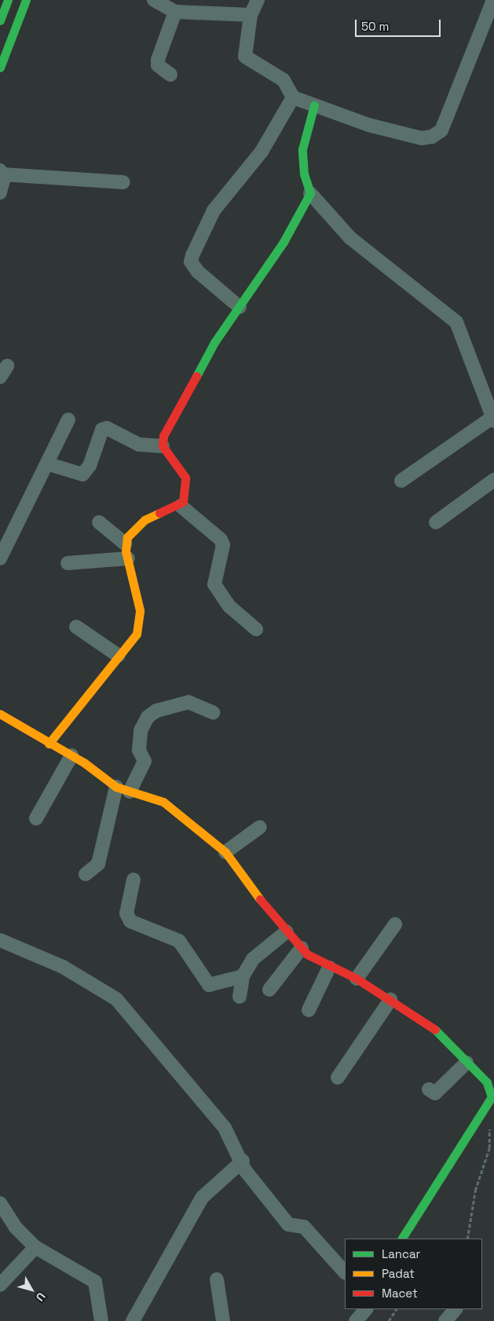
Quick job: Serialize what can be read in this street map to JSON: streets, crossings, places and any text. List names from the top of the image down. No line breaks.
{"legend":["Lancar","Padat","Macet"],"scale_bar":"50 m","north":"bottom right"}
